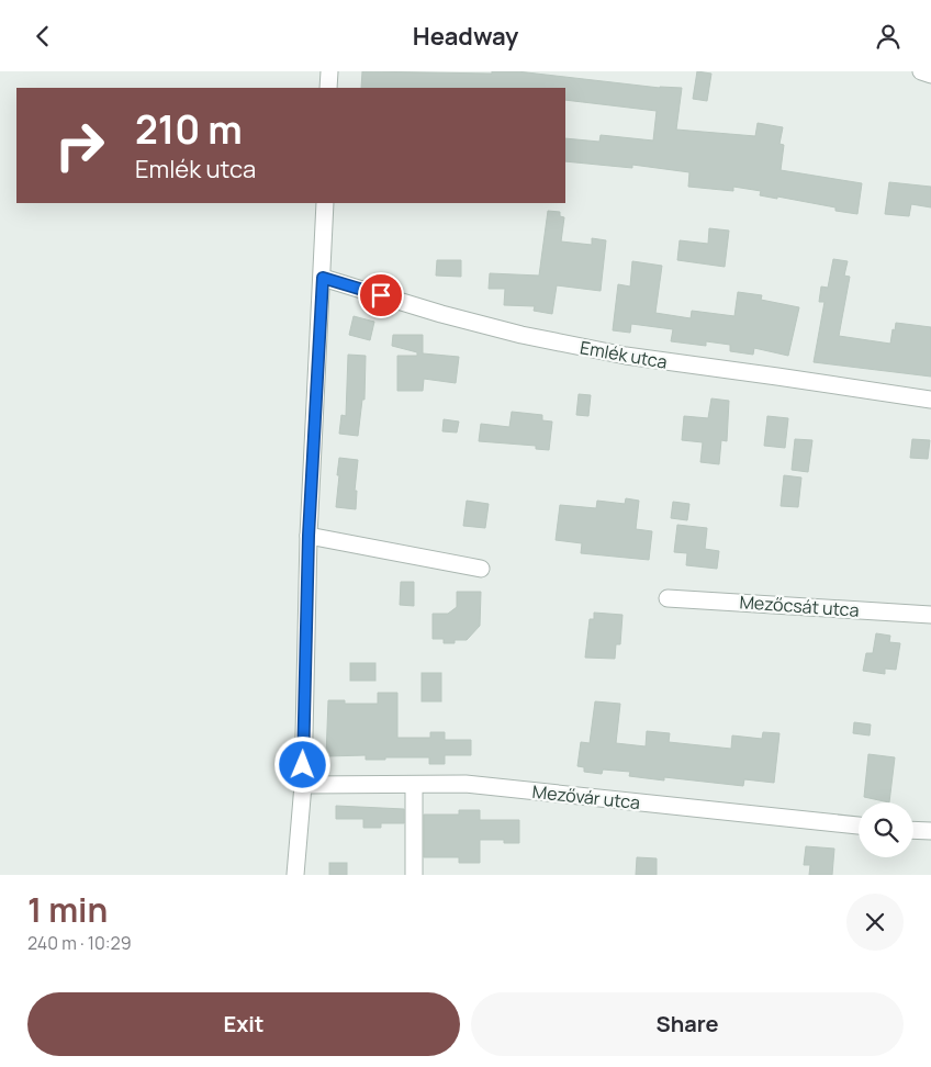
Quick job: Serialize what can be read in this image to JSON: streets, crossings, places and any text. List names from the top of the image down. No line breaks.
{"streets":{"street":["Emlék utca","Mezőcsát utca","Mezővár utca"]},"page":{"header":"Headway","turn":["210 m","Emlék utca"],"heading":["1 min","240 m · 10:29"],"buttons":["Exit","Share"]}}
